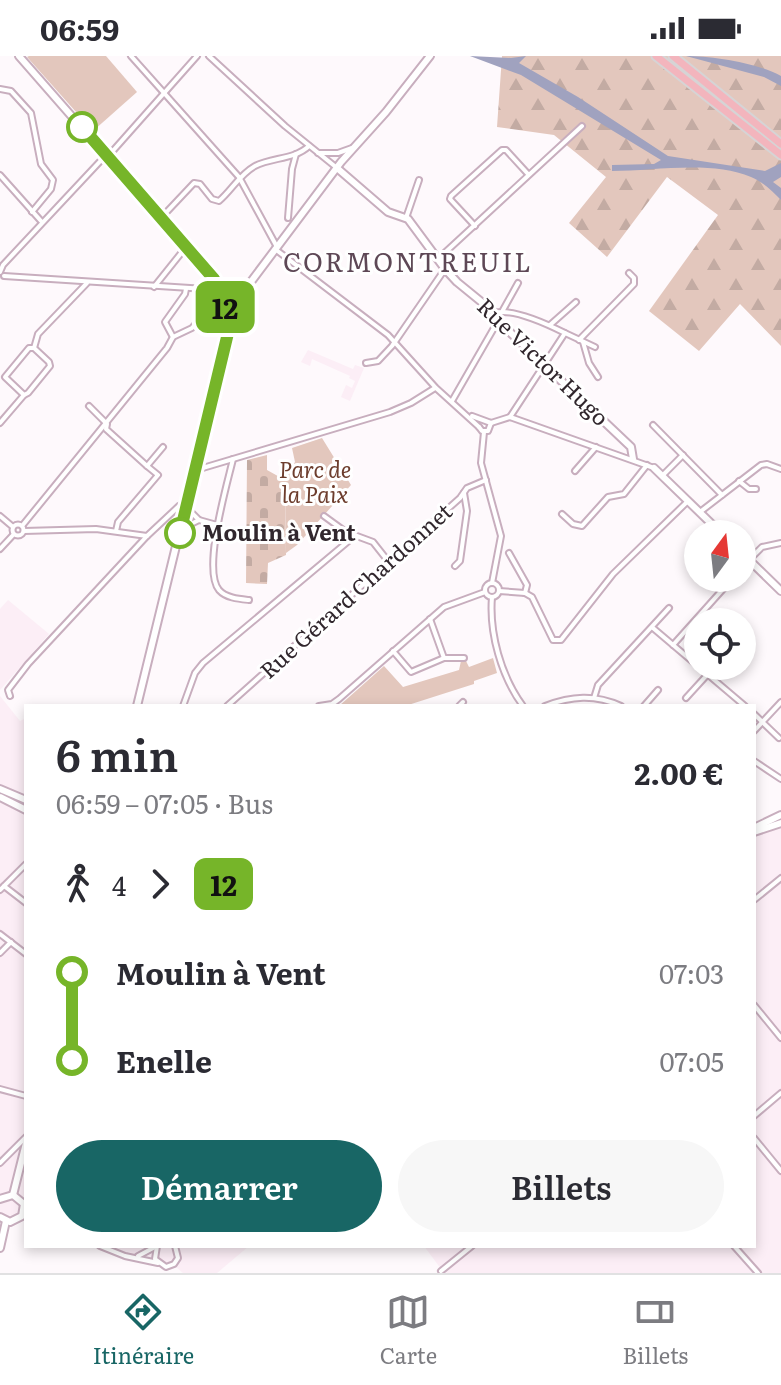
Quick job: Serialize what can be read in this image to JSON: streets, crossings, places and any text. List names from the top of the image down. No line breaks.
{"streets":{"main road":["Rue Victor Hugo"],"street":["Rue Gérard Chardonnet"]},"districts":["CORMONTREUIL"],"parks":["Parc de la Paix"],"places":["Moulin à Vent"],"lines":["bus line 12"],"north":"top","page":{"status":"06:59","on_map":"12","heading":["6 min","06:59 – 07:05 · Bus","2.00 €"],"legs":["4","12"],"list":[{"name":"Moulin à Vent","value":"07:03"},{"name":"Enelle","value":"07:05"}],"buttons":["Démarrer","Billets"],"tabs":["Itinéraire","Carte","Billets"]}}
